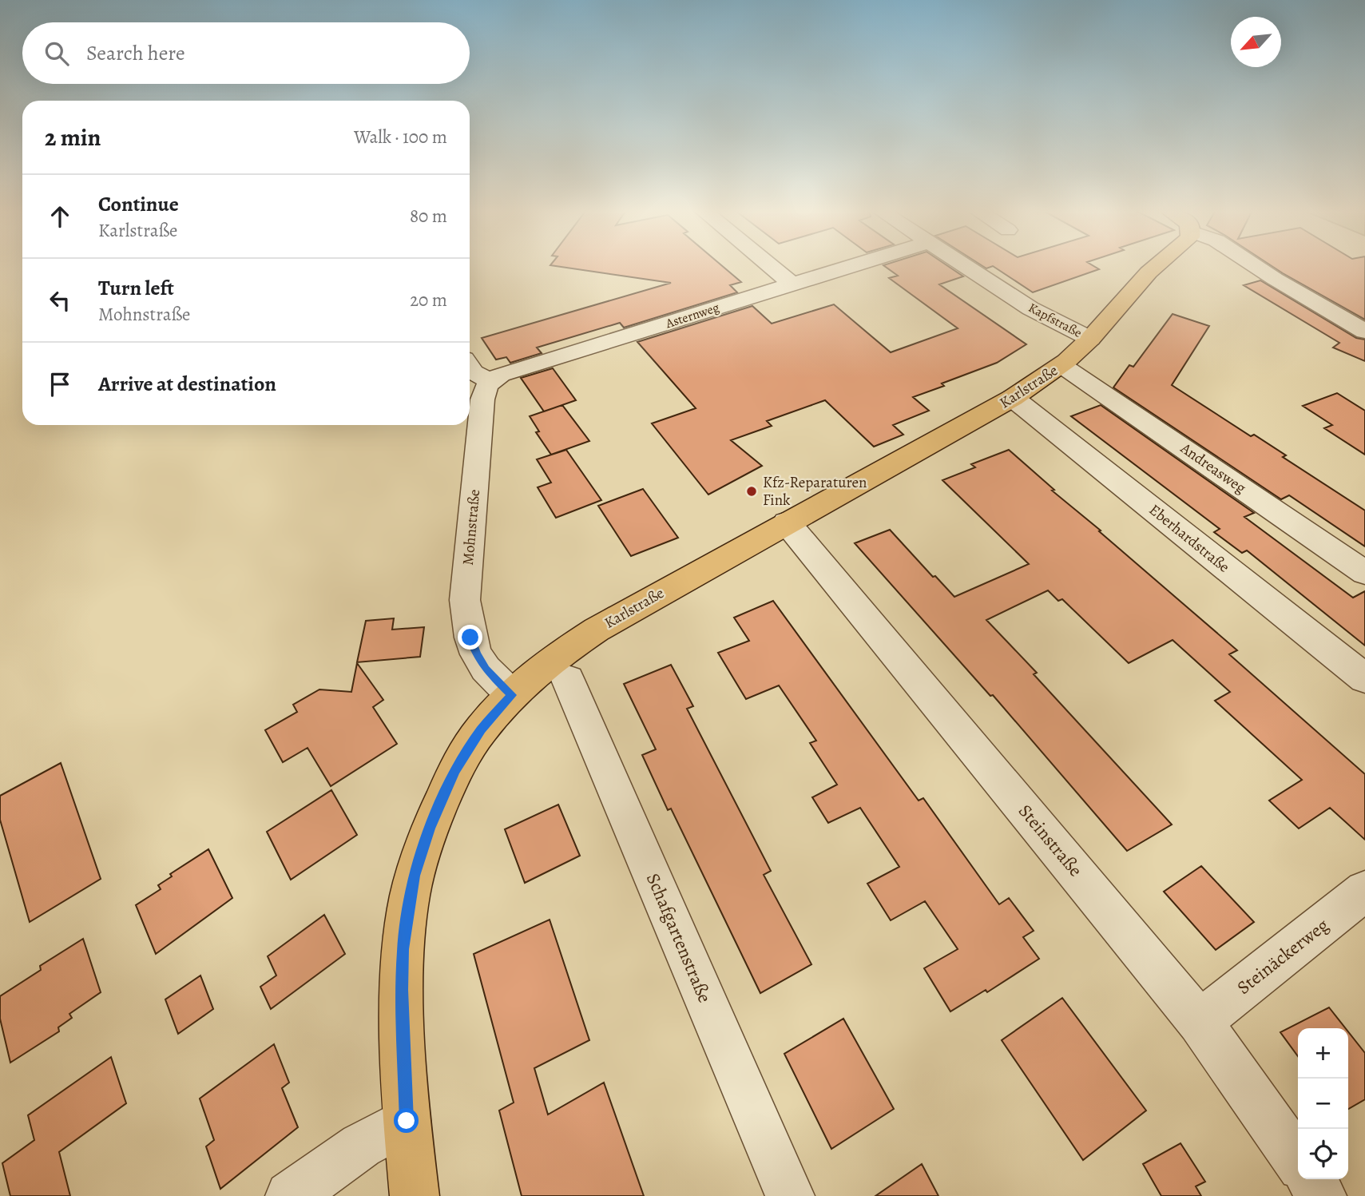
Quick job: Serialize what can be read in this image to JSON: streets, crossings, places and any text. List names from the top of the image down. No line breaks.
{"streets":{"main road":["Karlstraße"],"street":["Asternweg","Kapfstraße","Andreasweg","Mohnstraße","Eberhardstraße","Steinstraße","Schafgartenstraße","Steinäckerweg"]},"crossings":[["Asternweg","Mohnstraße"],["Kapfstraße","Karlstraße"],["Karlstraße","Andreasweg"],["Karlstraße","Mohnstraße"],["Karlstraße","Eberhardstraße"],["Karlstraße","Steinstraße"],["Steinstraße","Steinäckerweg"]],"places":["Kfz-Reparaturen Fink"],"north":"bottom left","page":{"search":"Search here","heading":["2 min","Walk · 100 m"],"list":[["Continue","Karlstraße","80 m"],["Turn left","Mohnstraße","20 m"],"Arrive at destination"],"map_buttons":["+","−"]}}
